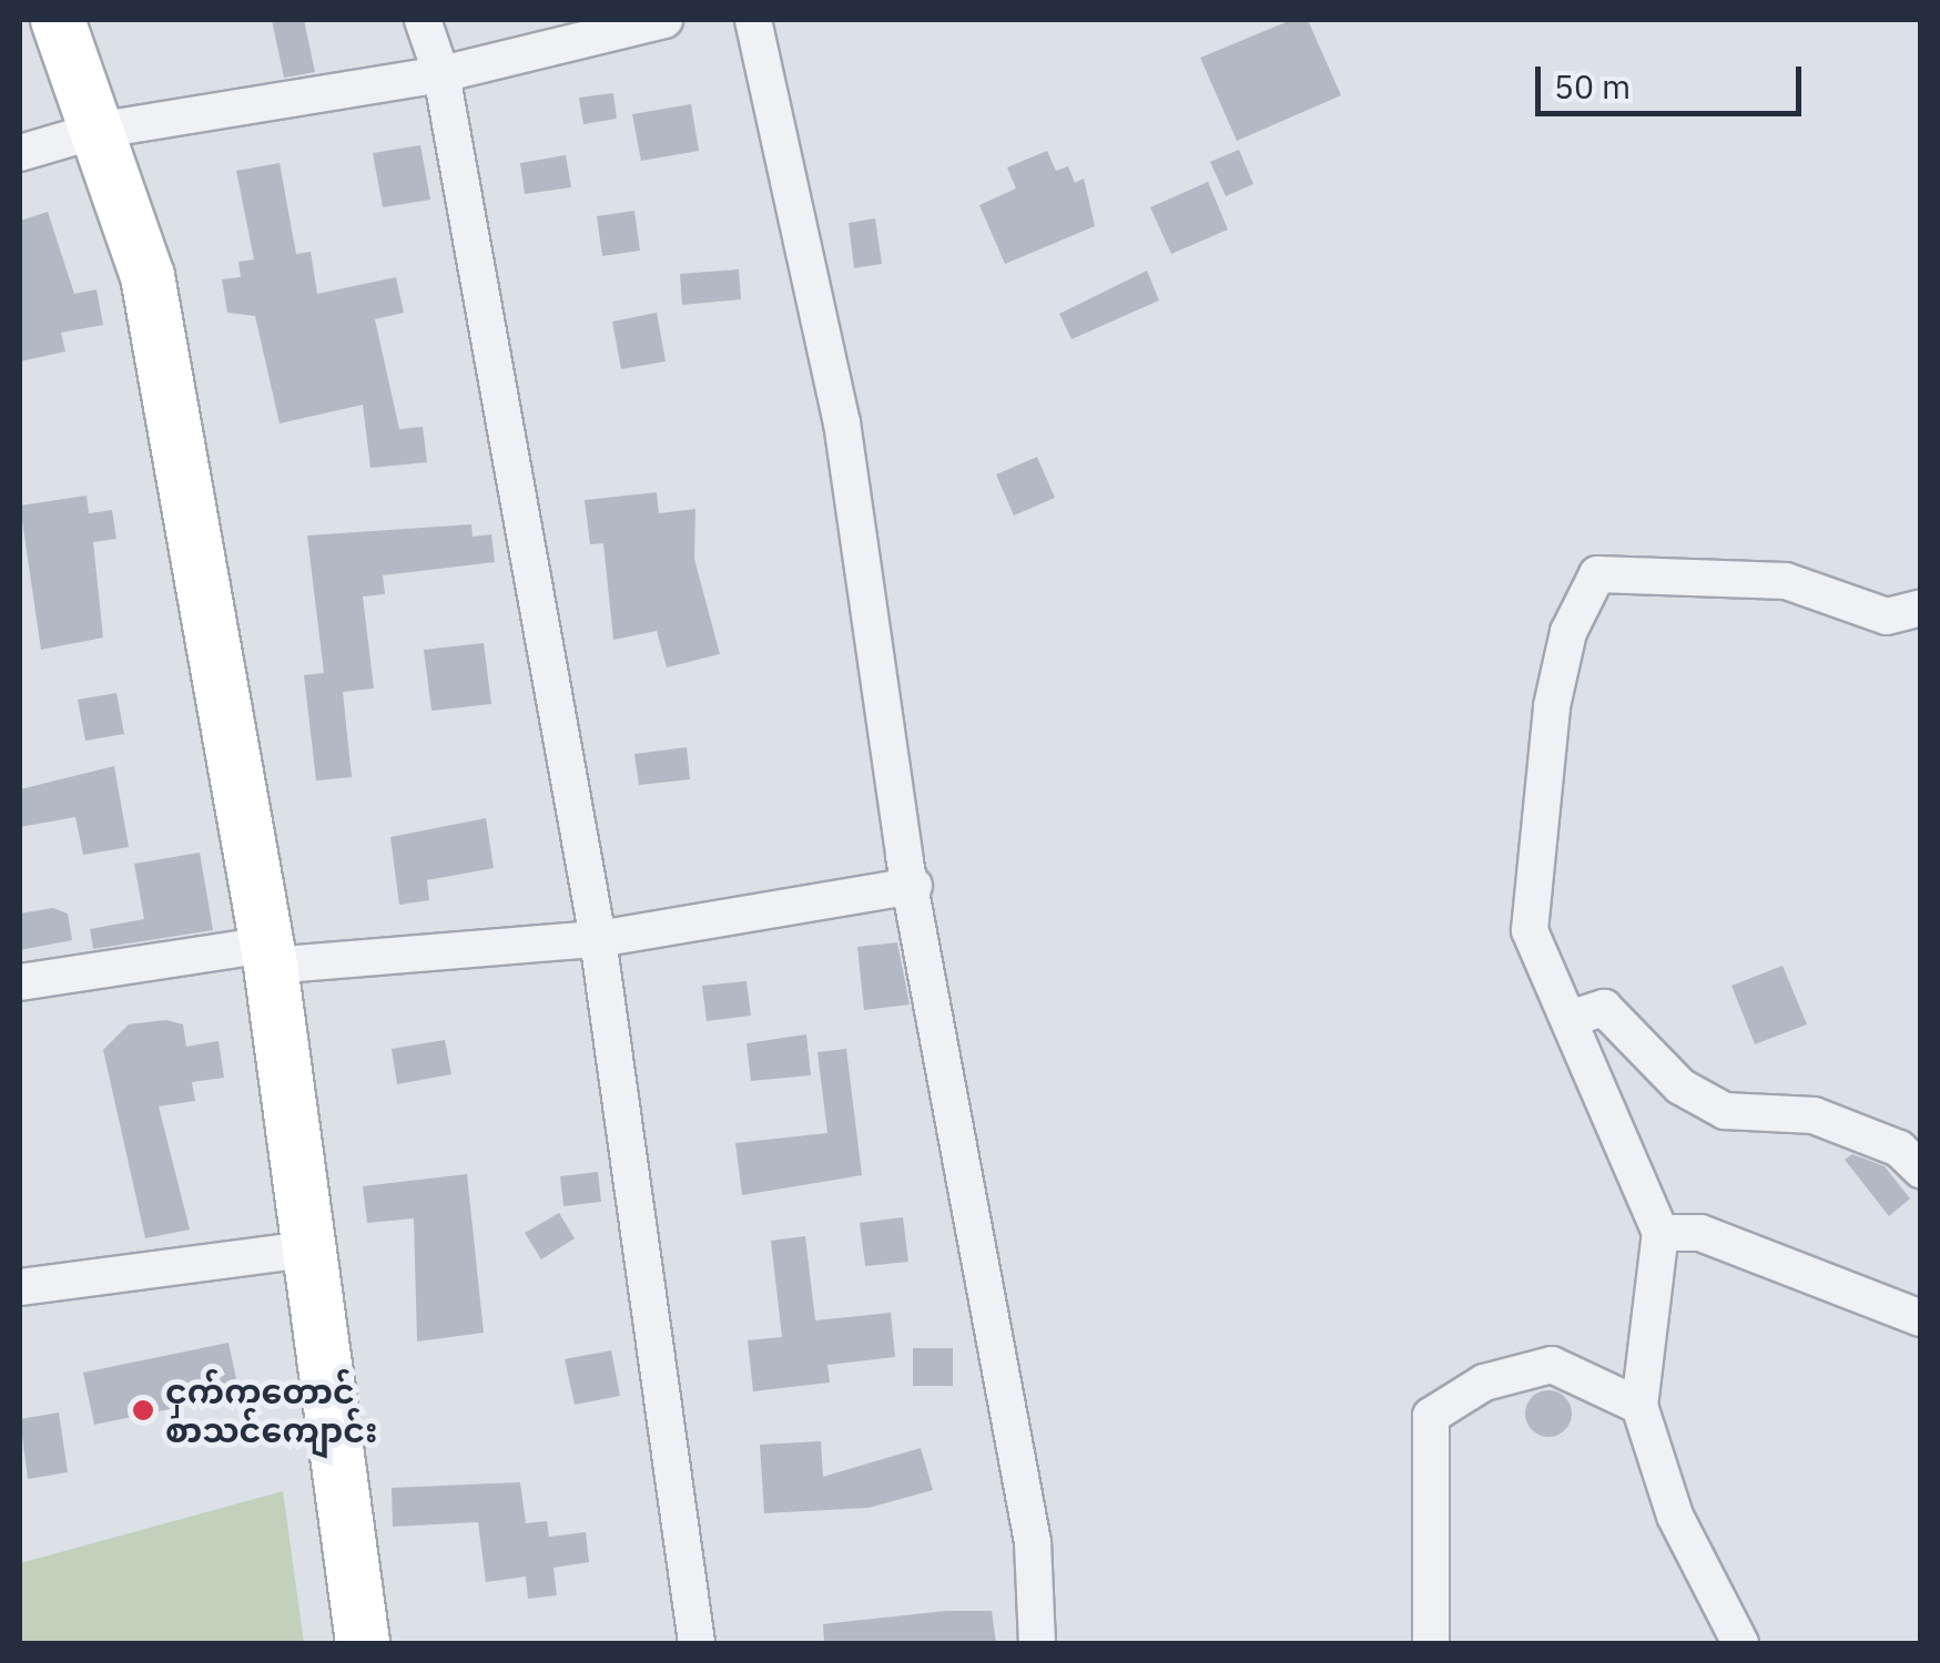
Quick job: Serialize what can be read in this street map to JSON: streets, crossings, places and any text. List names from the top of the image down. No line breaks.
{"places":["ငှက်ကတောင် စာသင်ကျောင်း"],"scale_bar":"50 m"}
